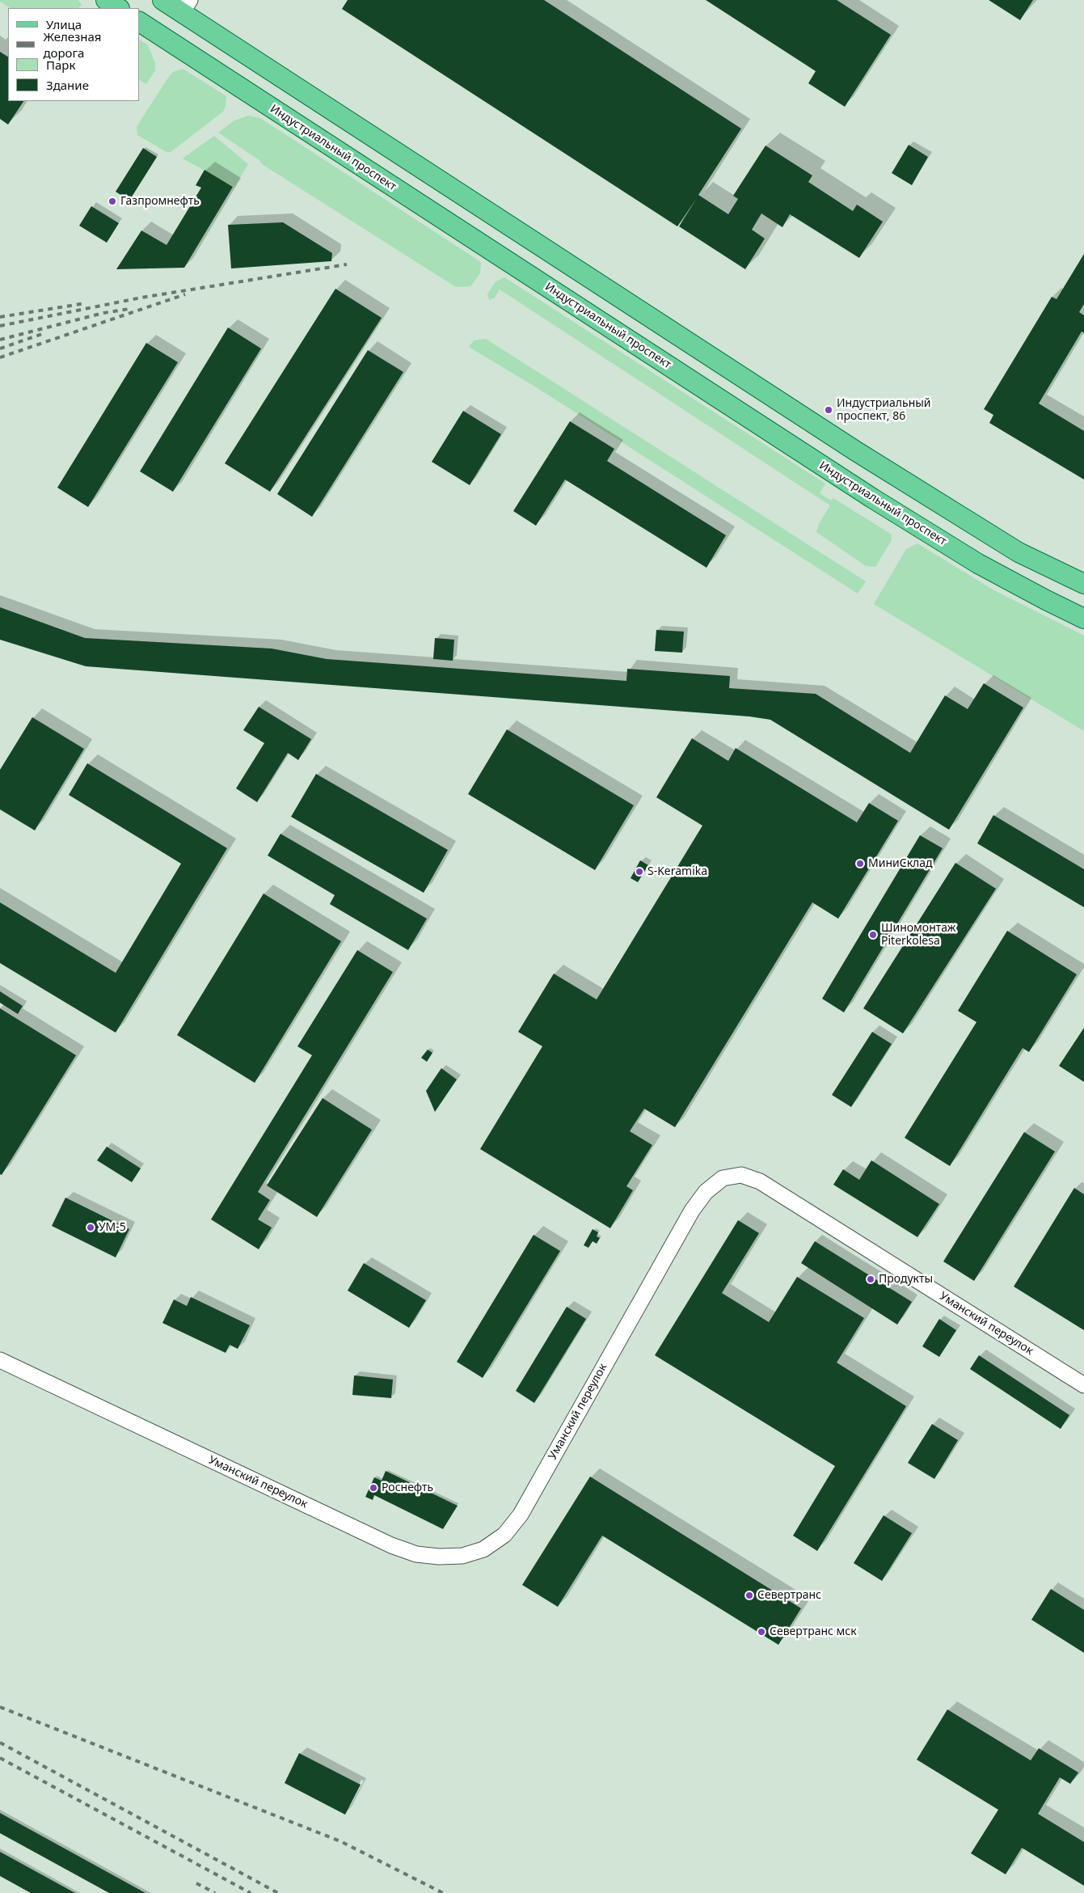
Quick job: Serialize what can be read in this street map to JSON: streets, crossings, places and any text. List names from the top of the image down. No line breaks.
{"streets":{"main road":["Индустриальный проспект"],"street":["Уманский переулок"]},"places":["Газпромнефть","Индустриальный проспект, 86","МиниСклад","S-Keramika","Шиномонтаж Piterkolesa","УМ-5","Продукты","Роснефть","Севертранс","Севертранс мск"],"legend":["Улица","Железная дорога","Парк","Здание"]}
